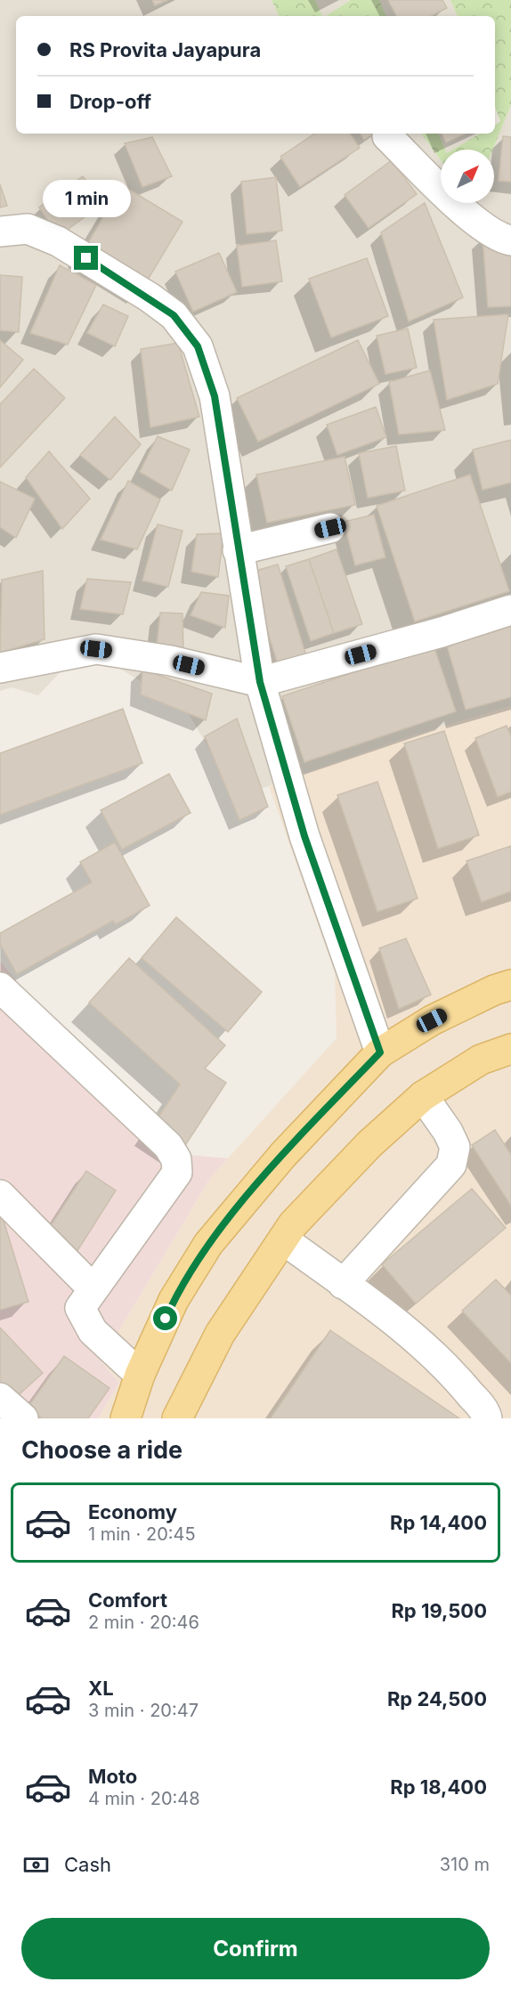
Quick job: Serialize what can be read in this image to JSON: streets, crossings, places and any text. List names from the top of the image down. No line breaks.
{"north":"top right","page":{"banner":["RS Provita Jayapura","Drop-off"],"bubble":"1 min","heading":"Choose a ride","list":[{"name":"Economy","note":"1 min · 20:45","value":"Rp 14,400"},{"name":"Comfort","note":"2 min · 20:46","value":"Rp 19,500"},{"name":"XL","note":"3 min · 20:47","value":"Rp 24,500"},{"name":"Moto","note":"4 min · 20:48","value":"Rp 18,400"}],"pay":["Cash","310 m"],"buttons":"Confirm"}}
